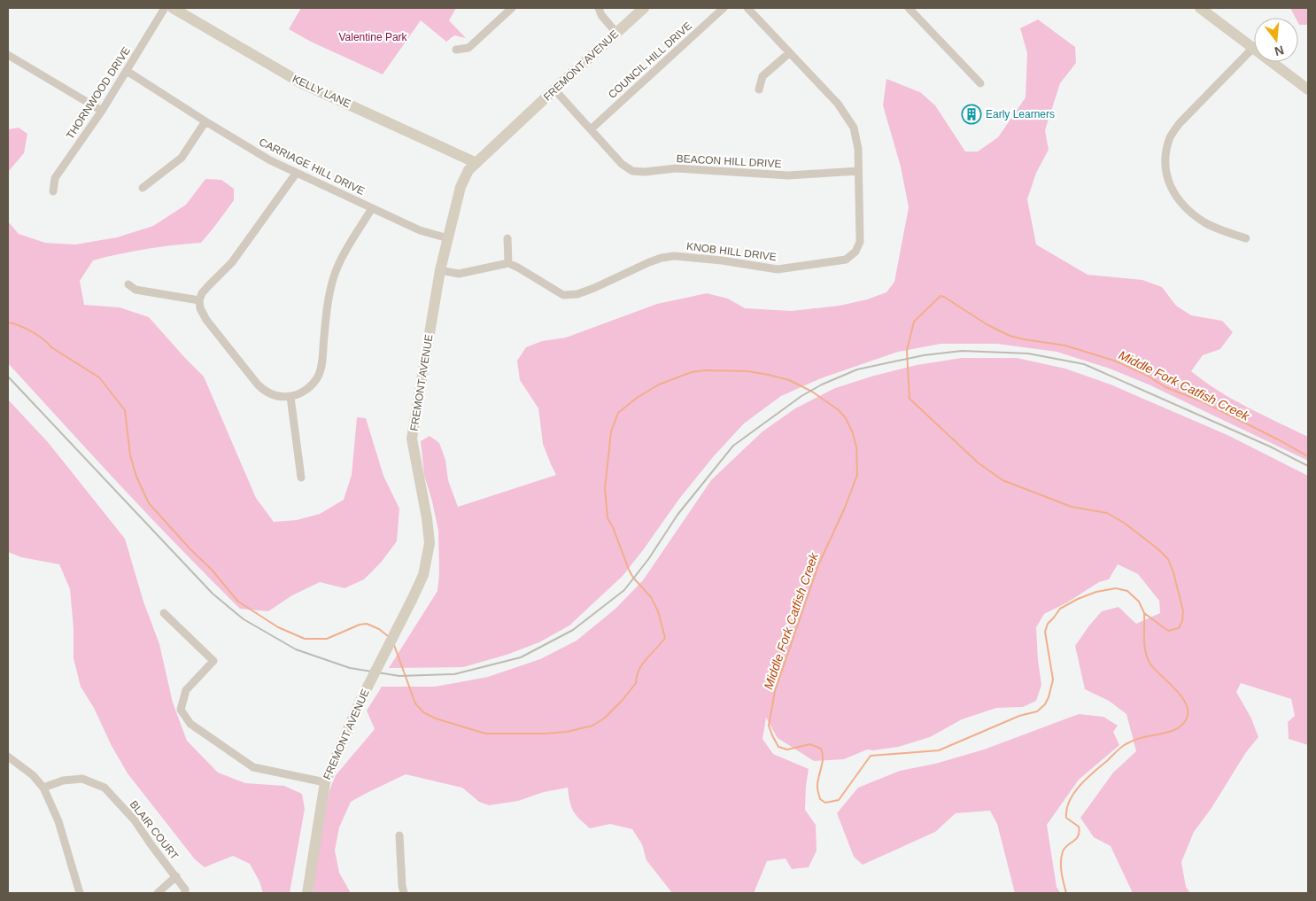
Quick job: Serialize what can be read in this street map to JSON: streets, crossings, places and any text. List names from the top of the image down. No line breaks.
{"streets":{"main road":["FREMONT AVENUE","KELLY LANE"],"street":["COUNCIL HILL DRIVE","THORNWOOD DRIVE","BEACON HILL DRIVE","CARRIAGE HILL DRIVE","KNOB HILL DRIVE","BLAIR COURT"]},"crossings":[["COUNCIL HILL DRIVE","BEACON HILL DRIVE"],["FREMONT AVENUE","KELLY LANE"],["FREMONT AVENUE","BEACON HILL DRIVE"],["FREMONT AVENUE","CARRIAGE HILL DRIVE"],["THORNWOOD DRIVE","CARRIAGE HILL DRIVE"],["BEACON HILL DRIVE","KNOB HILL DRIVE"]],"water":["Middle Fork Catfish Creek"],"parks":["Valentine Park"],"places":{"building":["Early Learners"]},"north":"bottom"}
